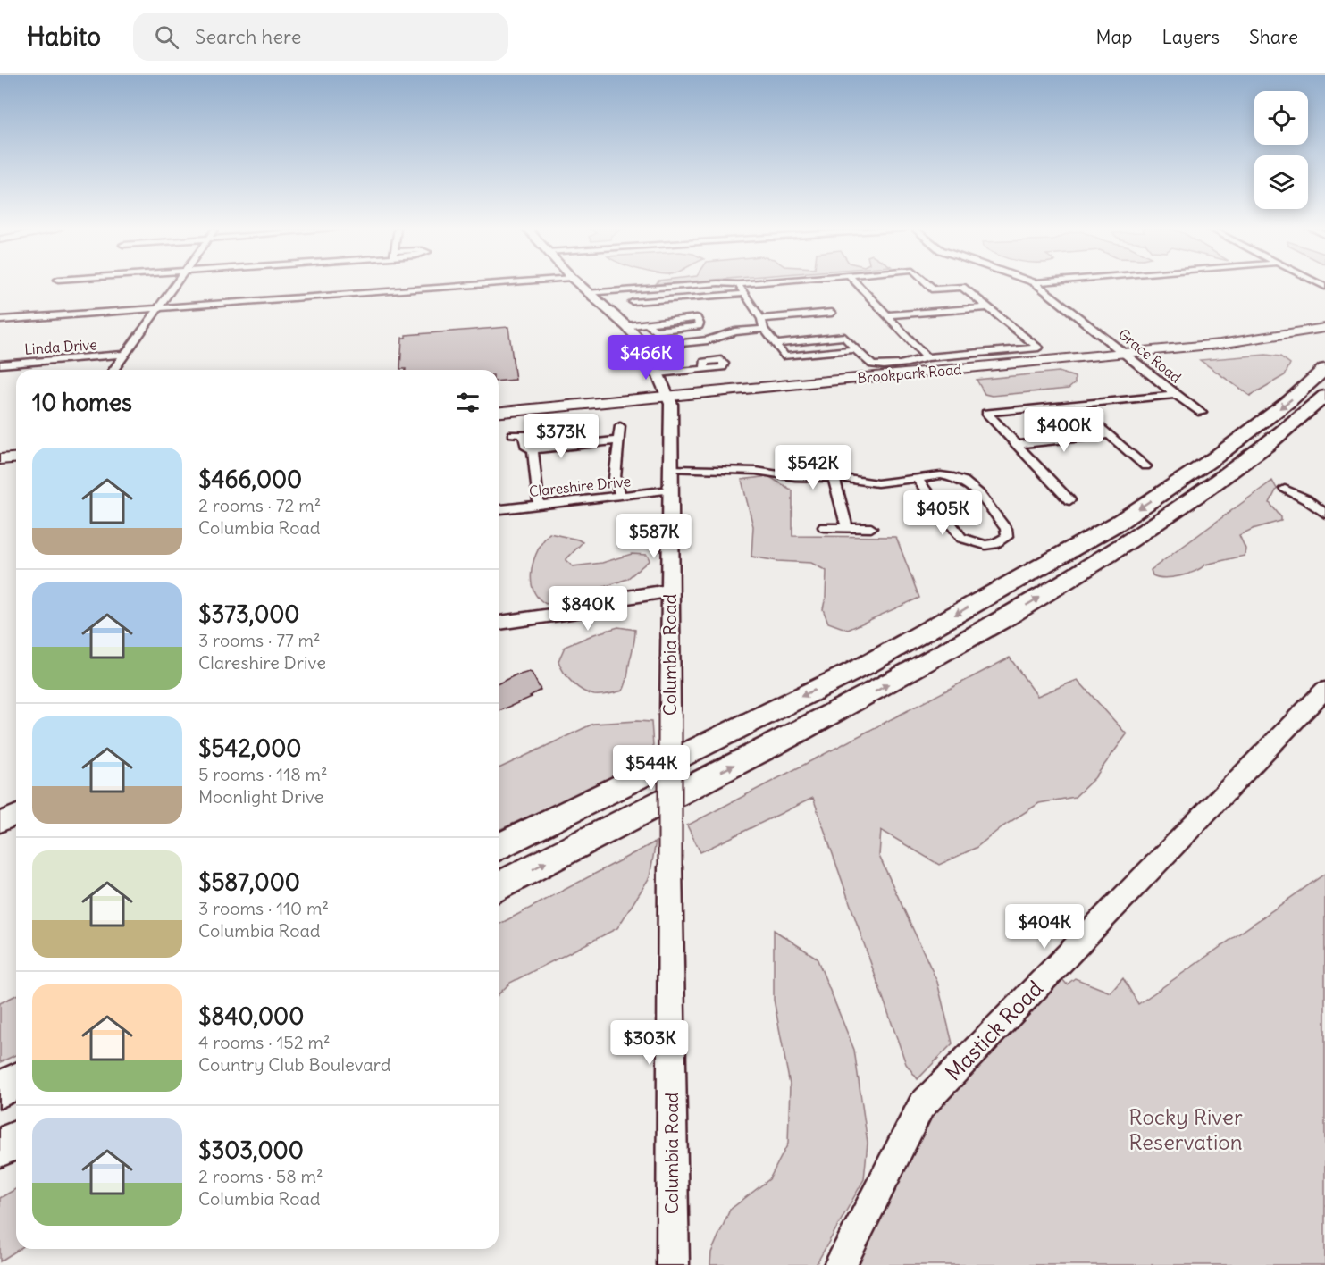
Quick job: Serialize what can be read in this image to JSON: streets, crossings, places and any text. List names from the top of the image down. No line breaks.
{"streets":{"main road":["Brookpark Road"],"street":["Linda Drive","Grace Road","Clareshire Drive","Columbia Road","Mastick Road"]},"crossings":[["Grace Road","Brookpark Road"],["Brookpark Road","Columbia Road"],["Clareshire Drive","Columbia Road"]],"parks":["Rocky River Reservation"],"page":{"header":"Habito","search":"Search here","nav":["Map","Layers","Share"],"price":["$466K","$400K","$373K","$542K","$405K","$587K","$840K","$544K","$404K","$303K"],"heading":"10 homes","list":[{"name":"$466,000","note":"2 rooms · 72 m² · Columbia Road"},{"name":"$373,000","note":"3 rooms · 77 m² · Clareshire Drive"},{"name":"$542,000","note":"5 rooms · 118 m² · Moonlight Drive"},{"name":"$587,000","note":"3 rooms · 110 m² · Columbia Road"},{"name":"$840,000","note":"4 rooms · 152 m² · Country Club Boulevard"},{"name":"$303,000","note":"2 rooms · 58 m² · Columbia Road"}]}}
